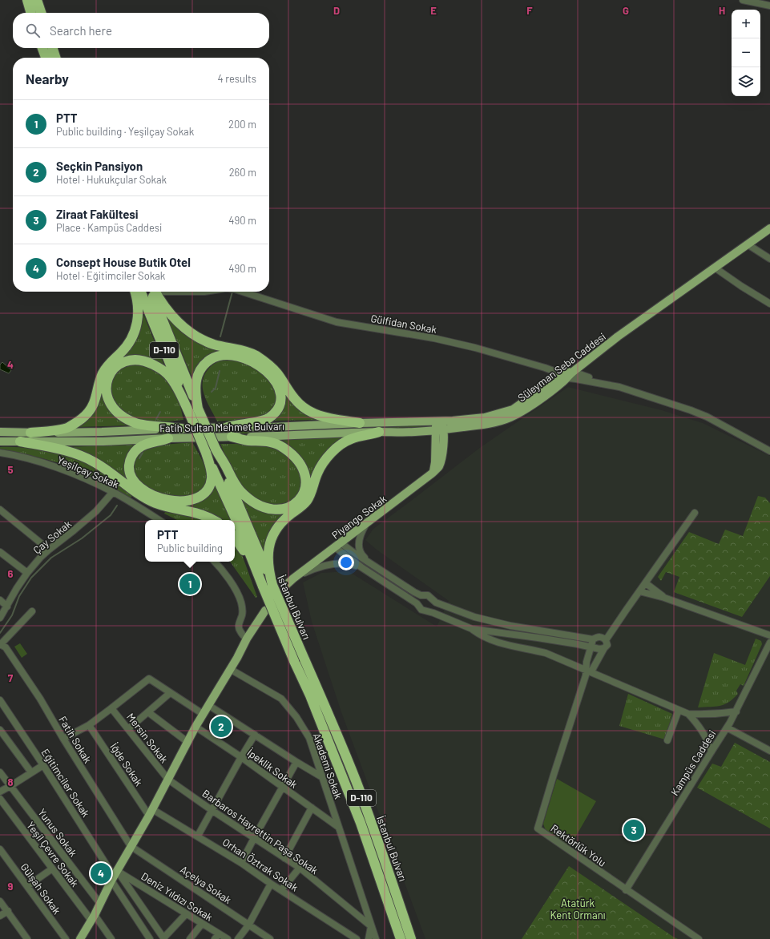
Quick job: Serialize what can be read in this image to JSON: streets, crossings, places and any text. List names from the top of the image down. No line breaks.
{"streets":{"highway":["D-110","İstanbul Bulvarı"],"main road":["Süleyman Seba Caddesi","Fatih Sultan Mehmet Bulvarı","Piyango Sokak"],"street":["Gülfidan Sokak","Yeşilçay Sokak","Çay Sokak","Mersin Sokak","Fatih Sokak","Kampüs Caddesi","İğde Sokak","Akademi Sokak","İpeklik Sokak","Eğitimciler Sokak","Barbaros Hayrettin Paşa Sokak","Yunus Sokak","Rektörlük Yolu","Yeşil Çevre Sokak","Orhan Öztrak Sokak","Açelya Sokak","Gülşah Sokak","Deniz Yıldızı Sokak"]},"crossings":[["Gülfidan Sokak","Süleyman Seba Caddesi"],["Süleyman Seba Caddesi","Fatih Sultan Mehmet Bulvarı"],["Süleyman Seba Caddesi","Piyango Sokak"],["Fatih Sultan Mehmet Bulvarı","Piyango Sokak"],["Yeşilçay Sokak","Çay Sokak"],["Mersin Sokak","Barbaros Hayrettin Paşa Sokak"],["Fatih Sokak","Açelya Sokak"],["Kampüs Caddesi","Rektörlük Yolu"],["İğde Sokak","Orhan Öztrak Sokak"],["Akademi Sokak","İpeklik Sokak"],["Akademi Sokak","Barbaros Hayrettin Paşa Sokak"],["Eğitimciler Sokak","Deniz Yıldızı Sokak"]],"parks":["Atatürk Kent Ormanı"],"page":{"map_buttons":["+","−"],"search":"Search here","heading":["Nearby","4 results"],"list":[{"mark":"1","name":"PTT","note":"Public building · Yeşilçay Sokak","value":"200 m"},{"mark":"2","name":"Seçkin Pansiyon","note":"Hotel · Hukukçular Sokak","value":"260 m"},{"mark":"3","name":"Ziraat Fakültesi","note":"Place · Kampüs Caddesi","value":"490 m"},{"mark":"4","name":"Consept House Butik Otel","note":"Hotel · Eğitimciler Sokak","value":"490 m"}],"popup":["PTT","Public building"],"pins":["1","2","3","4"]},"grid":{"columns":["D","E","F","G","H"],"rows":["4","5","6","7","8","9"]}}
